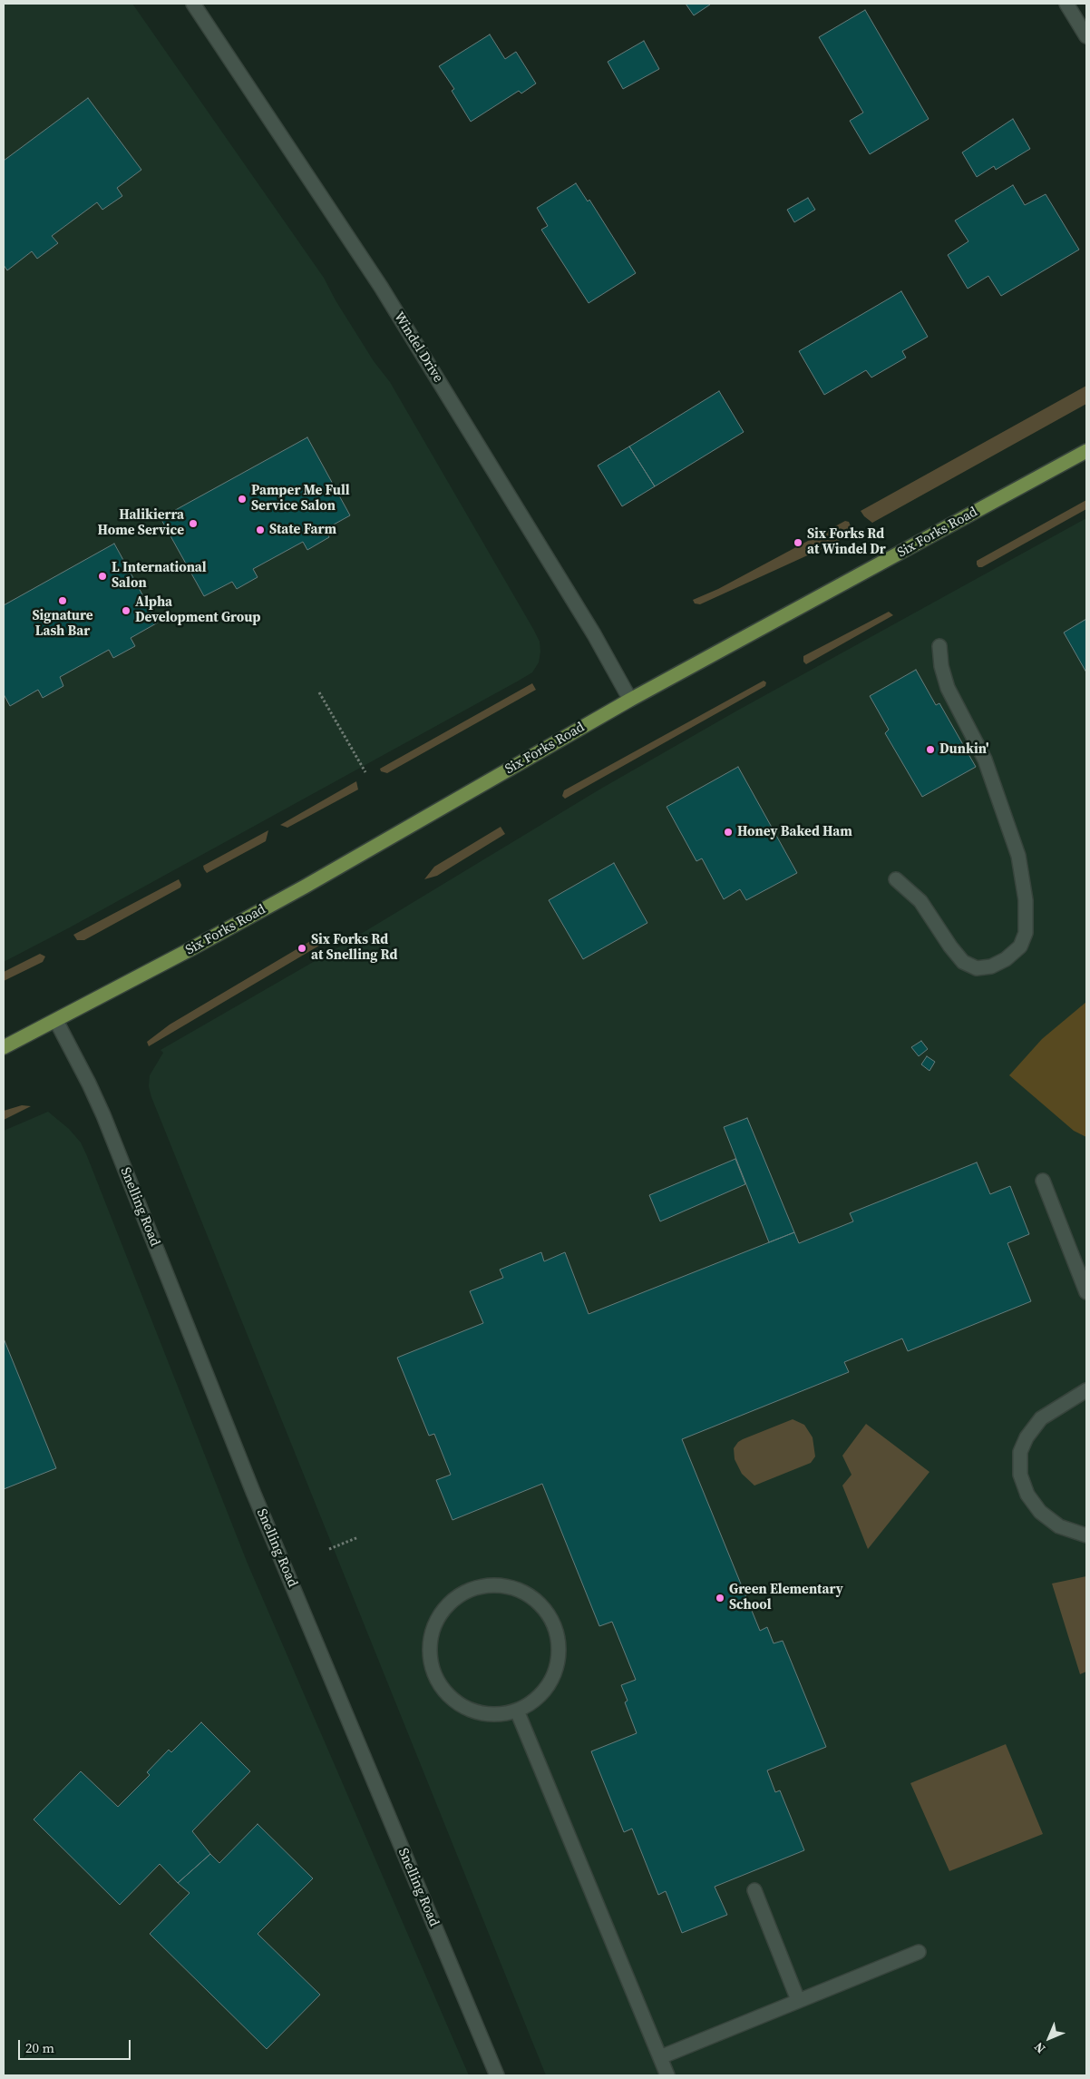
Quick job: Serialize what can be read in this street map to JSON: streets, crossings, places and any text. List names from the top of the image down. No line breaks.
{"streets":{"main road":["Six Forks Road"],"street":["Windel Drive","Snelling Road"]},"crossings":[["Windel Drive","Six Forks Road"],["Six Forks Road","Snelling Road"]],"places":["Pamper Me Full Service Salon","Halikierra Home Service","State Farm","Six Forks Rd at Windel Dr","L International Salon","Signature Lash Bar","Alpha Development Group","Dunkin'","Honey Baked Ham","Six Forks Rd at Snelling Rd","Green Elementary School"],"scale_bar":"20 m","north":"bottom left"}
